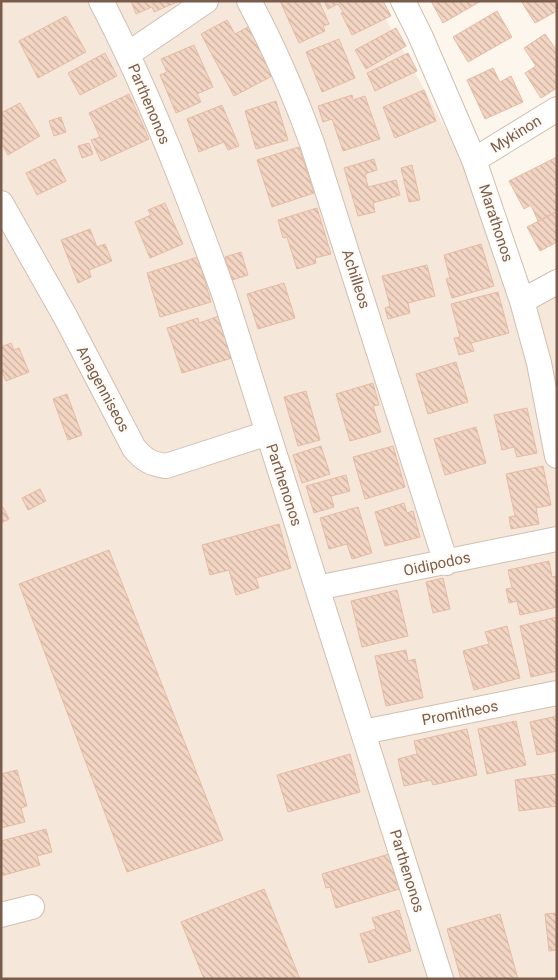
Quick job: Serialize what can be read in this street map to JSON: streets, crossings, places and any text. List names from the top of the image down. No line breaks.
{"streets":{"street":["Parthenonos","Mykinon","Marathonos","Achilleos","Anagenniseos","Oidipodos","Promitheos"]},"crossings":[["Parthenonos","Anagenniseos"],["Parthenonos","Oidipodos"],["Parthenonos","Promitheos"],["Mykinon","Marathonos"],["Achilleos","Oidipodos"]]}
